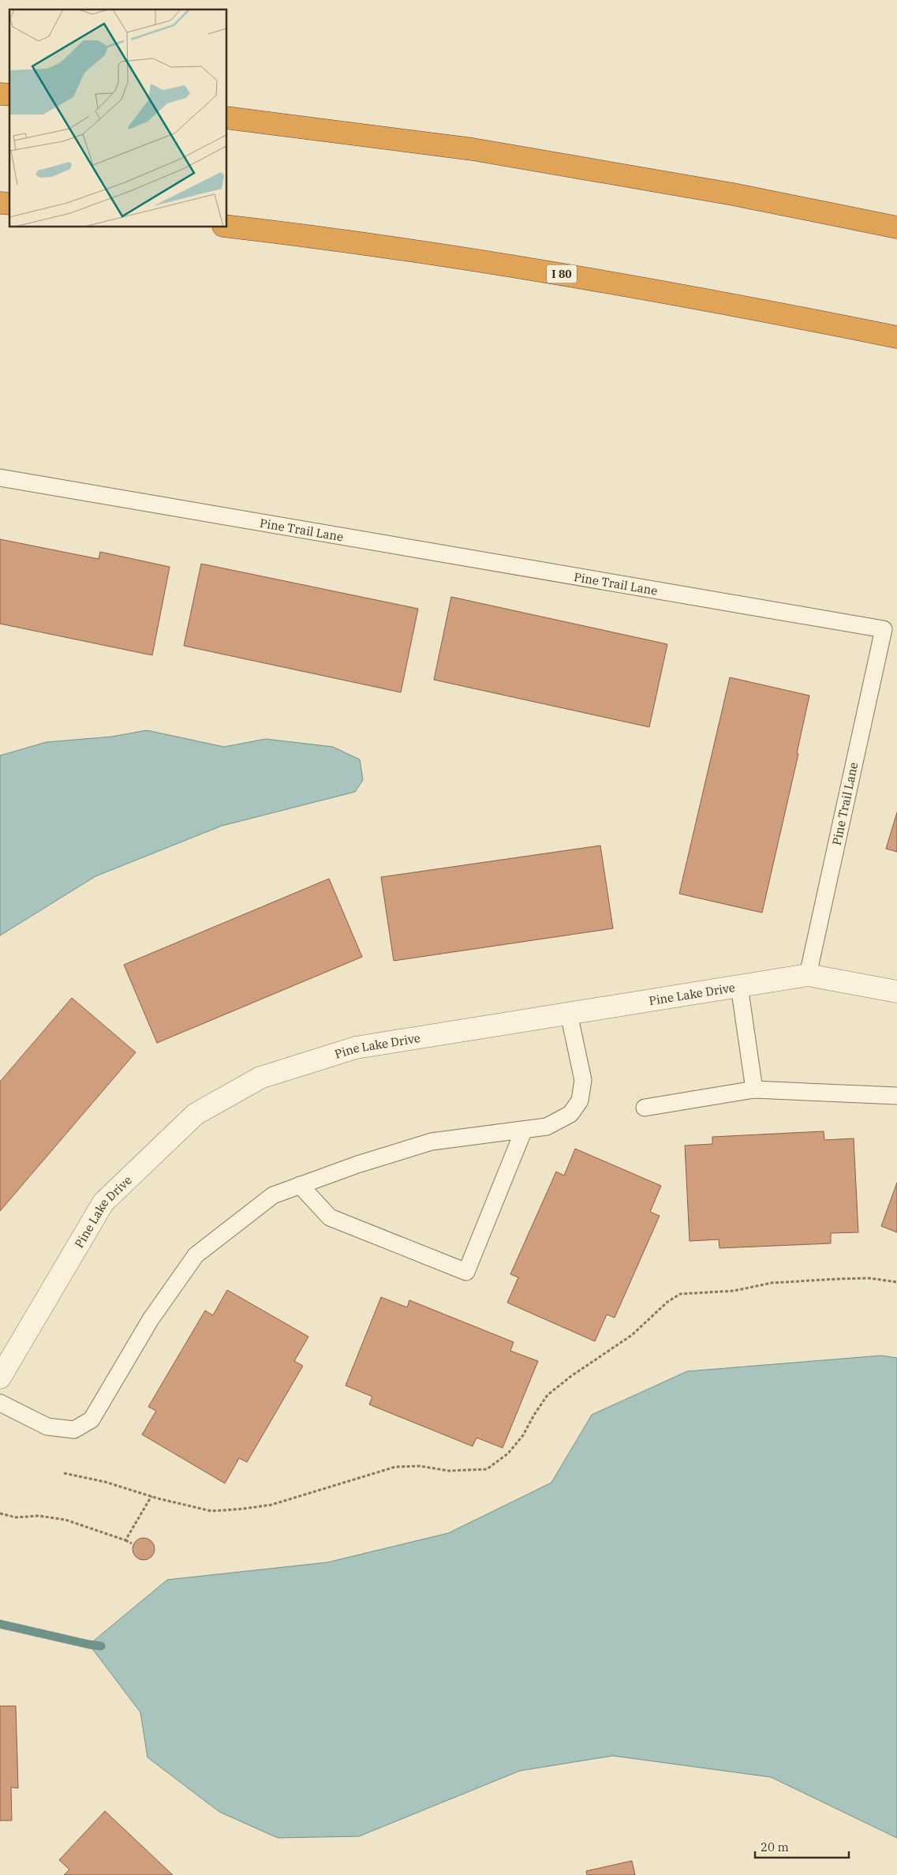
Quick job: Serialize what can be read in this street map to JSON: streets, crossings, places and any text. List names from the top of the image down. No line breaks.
{"streets":{"highway":["I 80"],"street":["Pine Lake Drive"],"lane":["Pine Trail Lane"]},"crossings":[["Pine Trail Lane","Pine Lake Drive"]],"scale_bar":"20 m"}
